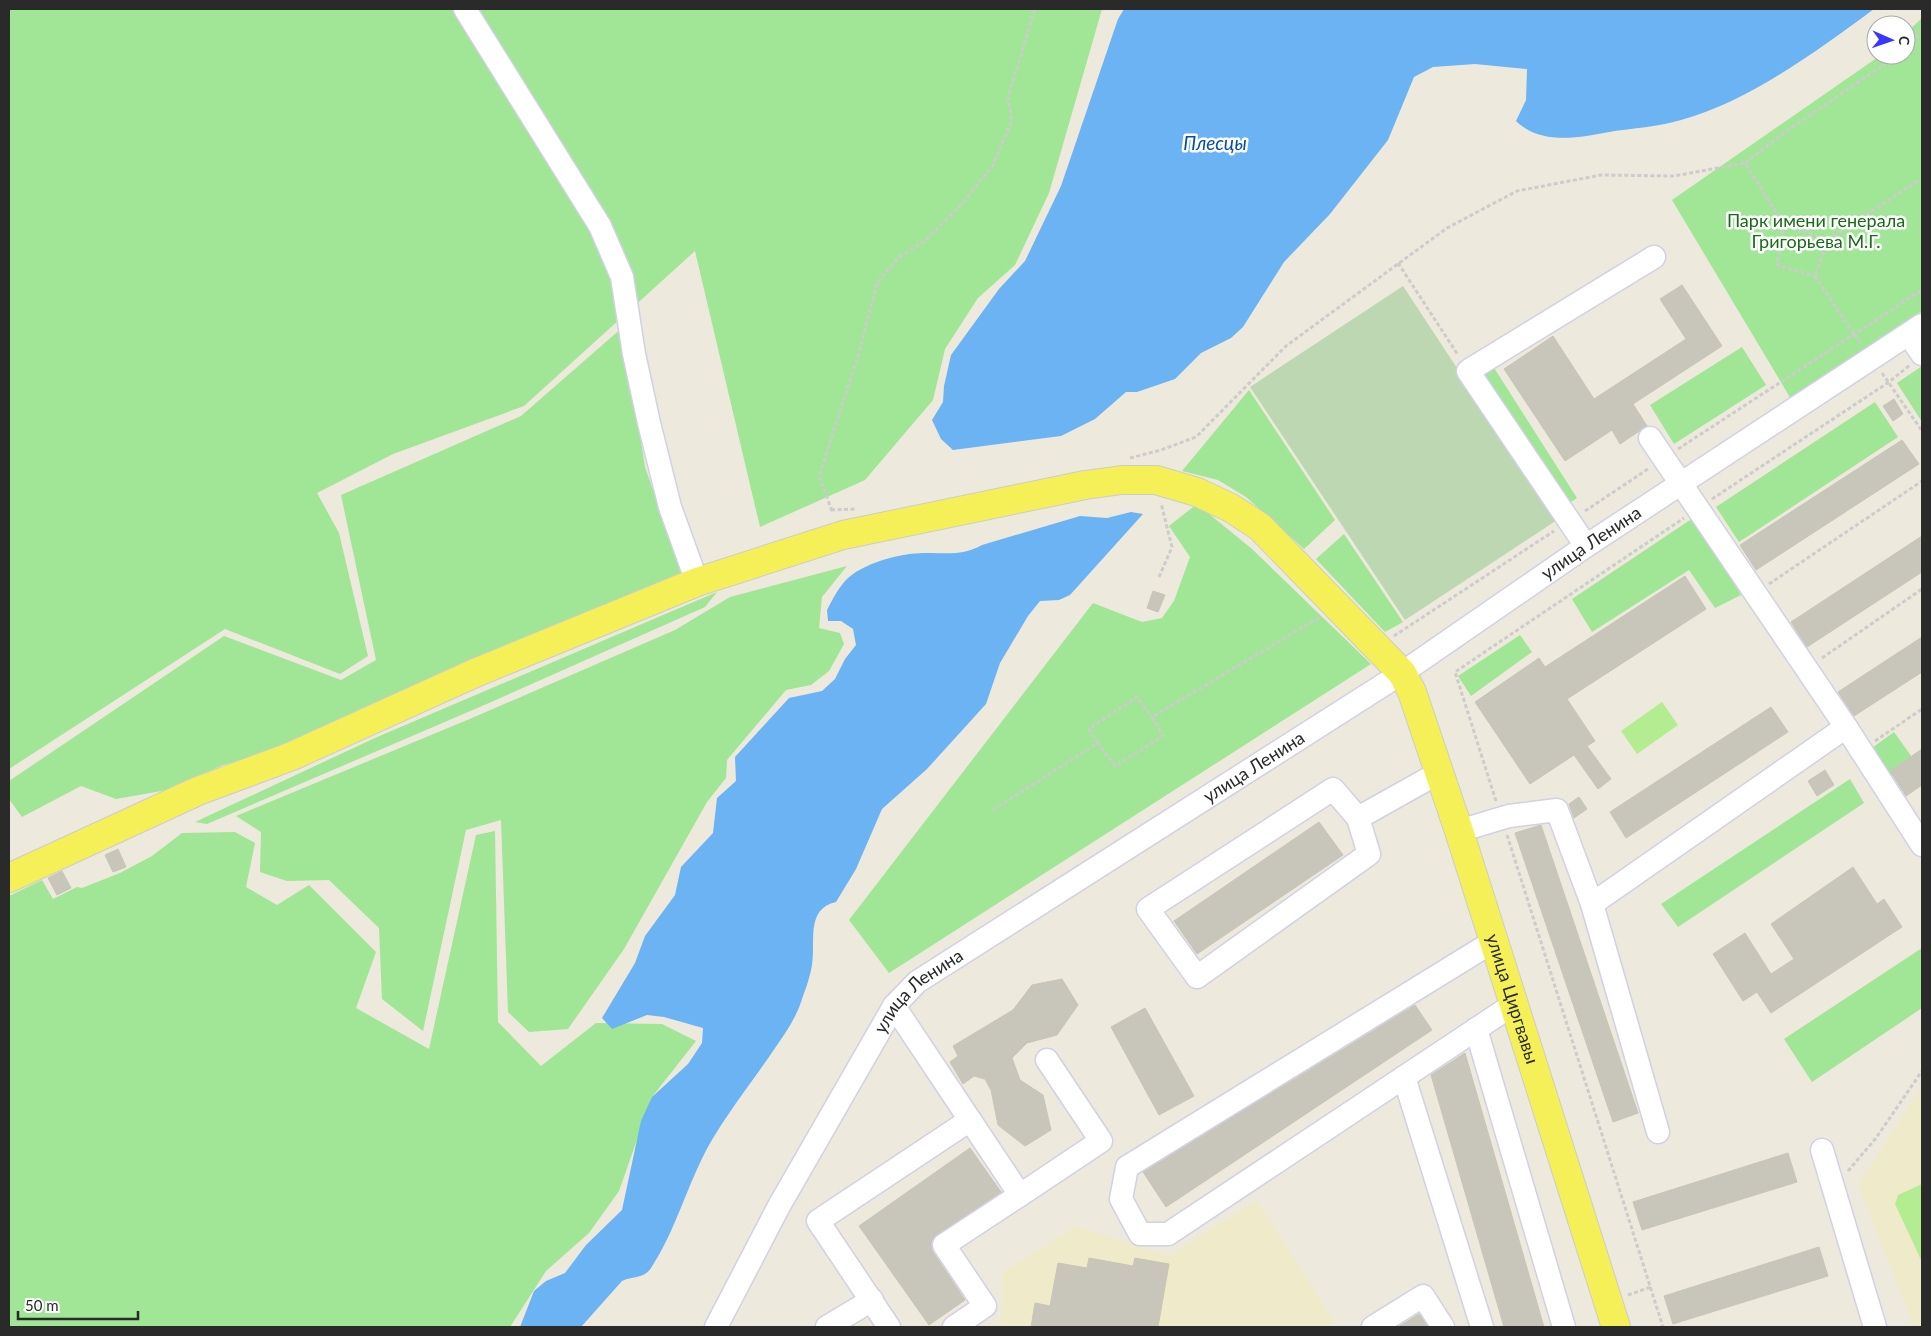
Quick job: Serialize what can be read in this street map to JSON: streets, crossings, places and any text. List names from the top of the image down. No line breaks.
{"streets":{"main road":["улица Циргвавы"],"street":["улица Ленина"]},"crossings":[["улица Ленина","улица Циргвавы"]],"water":["Плесцы"],"parks":["Парк имени генерала Григорьева М.Г."],"scale_bar":"50 m","north":"right"}
